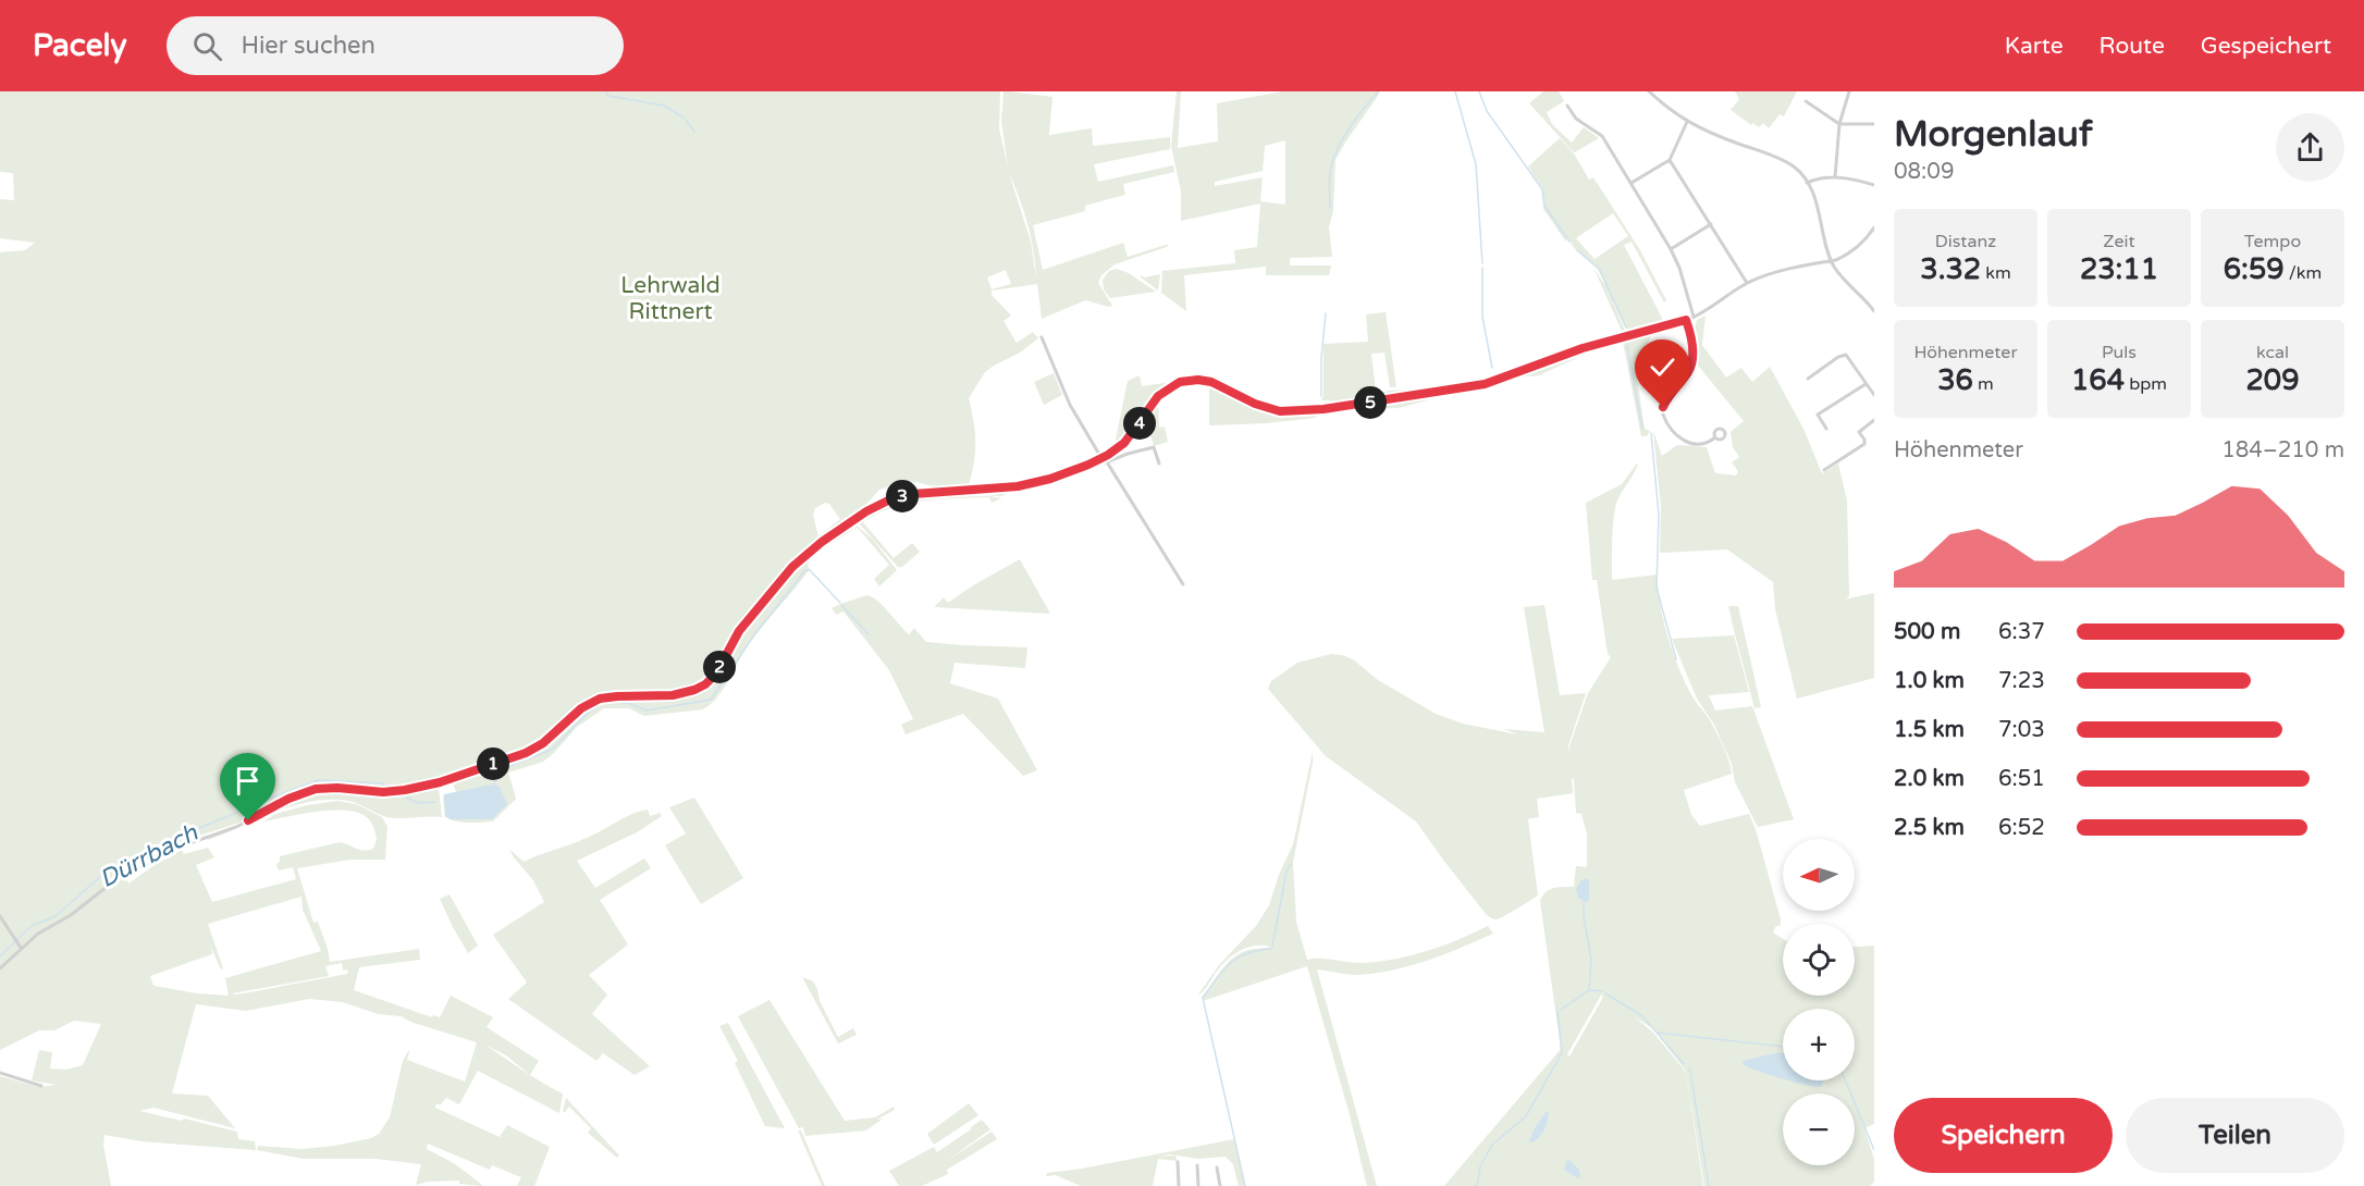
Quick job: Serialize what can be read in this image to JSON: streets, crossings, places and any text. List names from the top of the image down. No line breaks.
{"water":["Dürrbach"],"parks":["Lehrwald Rittnert"],"north":"left","page":{"header":"Pacely","search":"Hier suchen","nav":["Karte","Route","Gespeichert"],"heading":["Morgenlauf","08:09"],"stats":[["Distanz","3.32 km"],["Zeit","23:11"],["Tempo","6:59 /km"],["Höhenmeter","36 m"],["Puls","164 bpm"],["kcal","209"]],"pins":["5","4","3","2","1"],"chart":["Höhenmeter","184–210 m"],"list":[{"name":"500 m","note":"6:37"},{"name":"1.0 km","note":"7:23"},{"name":"1.5 km","note":"7:03"},{"name":"2.0 km","note":"6:51"},{"name":"2.5 km","note":"6:52"}],"map_buttons":["+","−"],"buttons":["Speichern","Teilen"]}}
